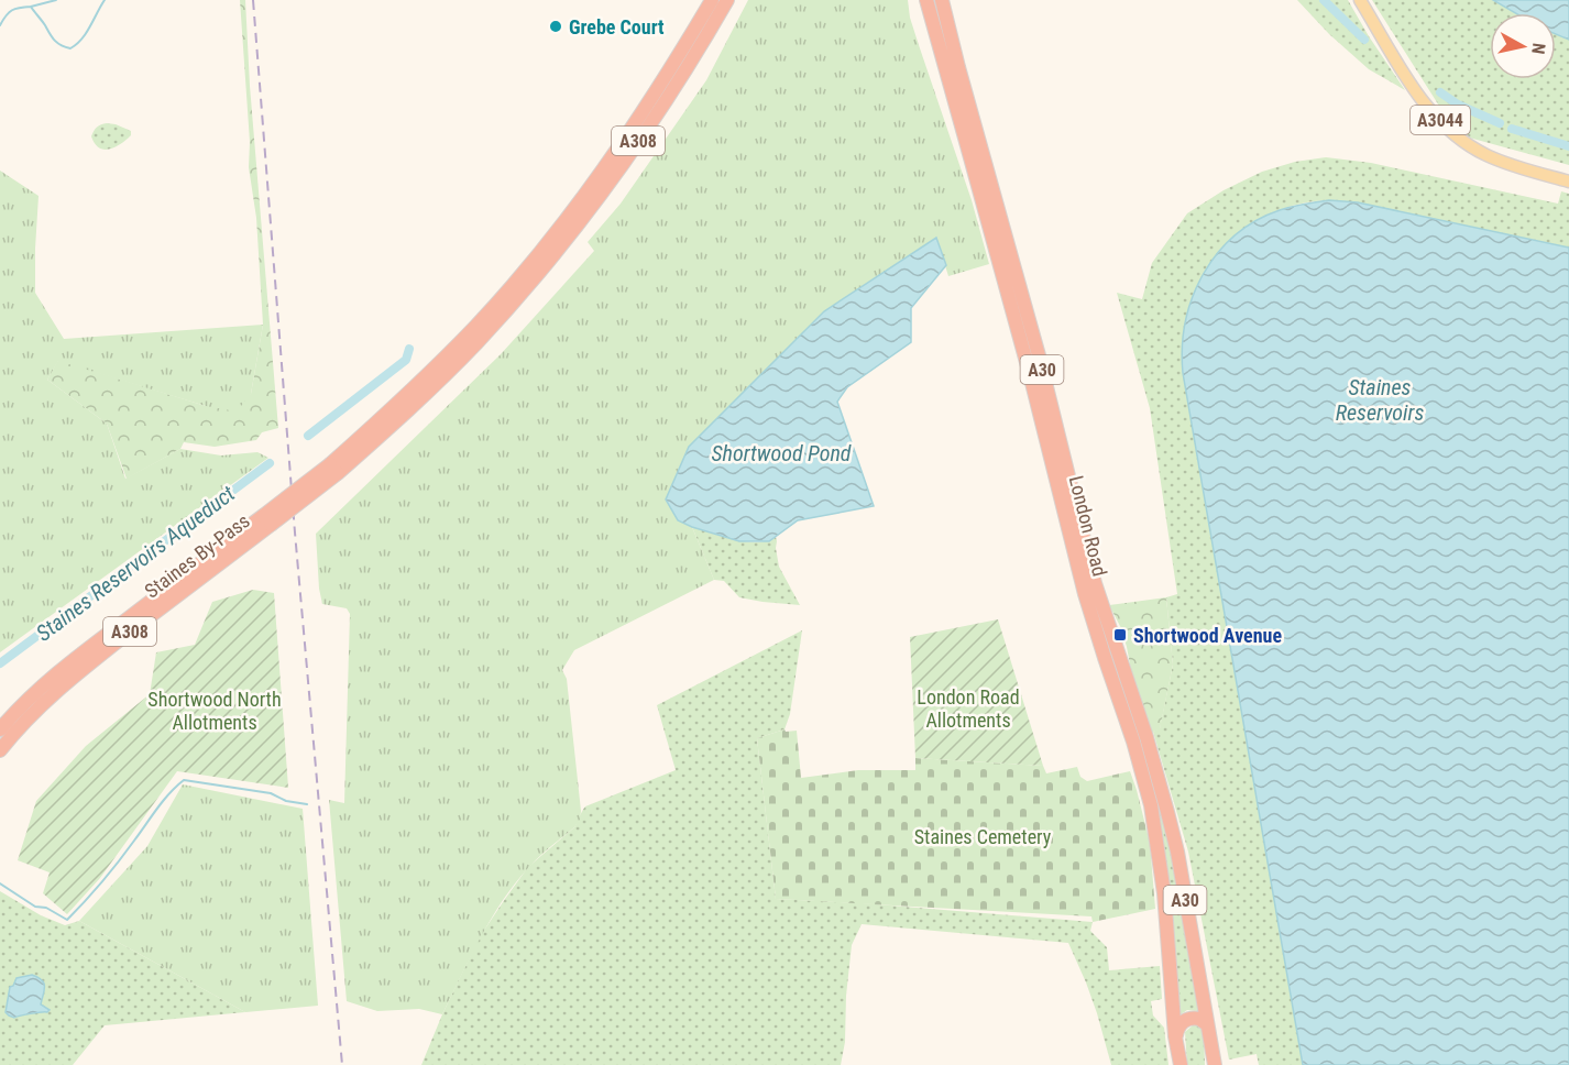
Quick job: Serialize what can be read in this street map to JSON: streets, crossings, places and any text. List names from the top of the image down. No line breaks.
{"streets":{"highway":["A308","A30","London Road","Staines By-Pass"],"main road":["A3044"]},"crossings":[["A308","Staines By-Pass"]],"water":["Staines Reservoirs","Shortwood Pond","Staines Reservoirs Aqueduct"],"parks":["London Road Allotments","Shortwood North Allotments","Staines Cemetery"],"places":{"other":["Grebe Court"],"transit":["Shortwood Avenue"]},"north":"right"}
